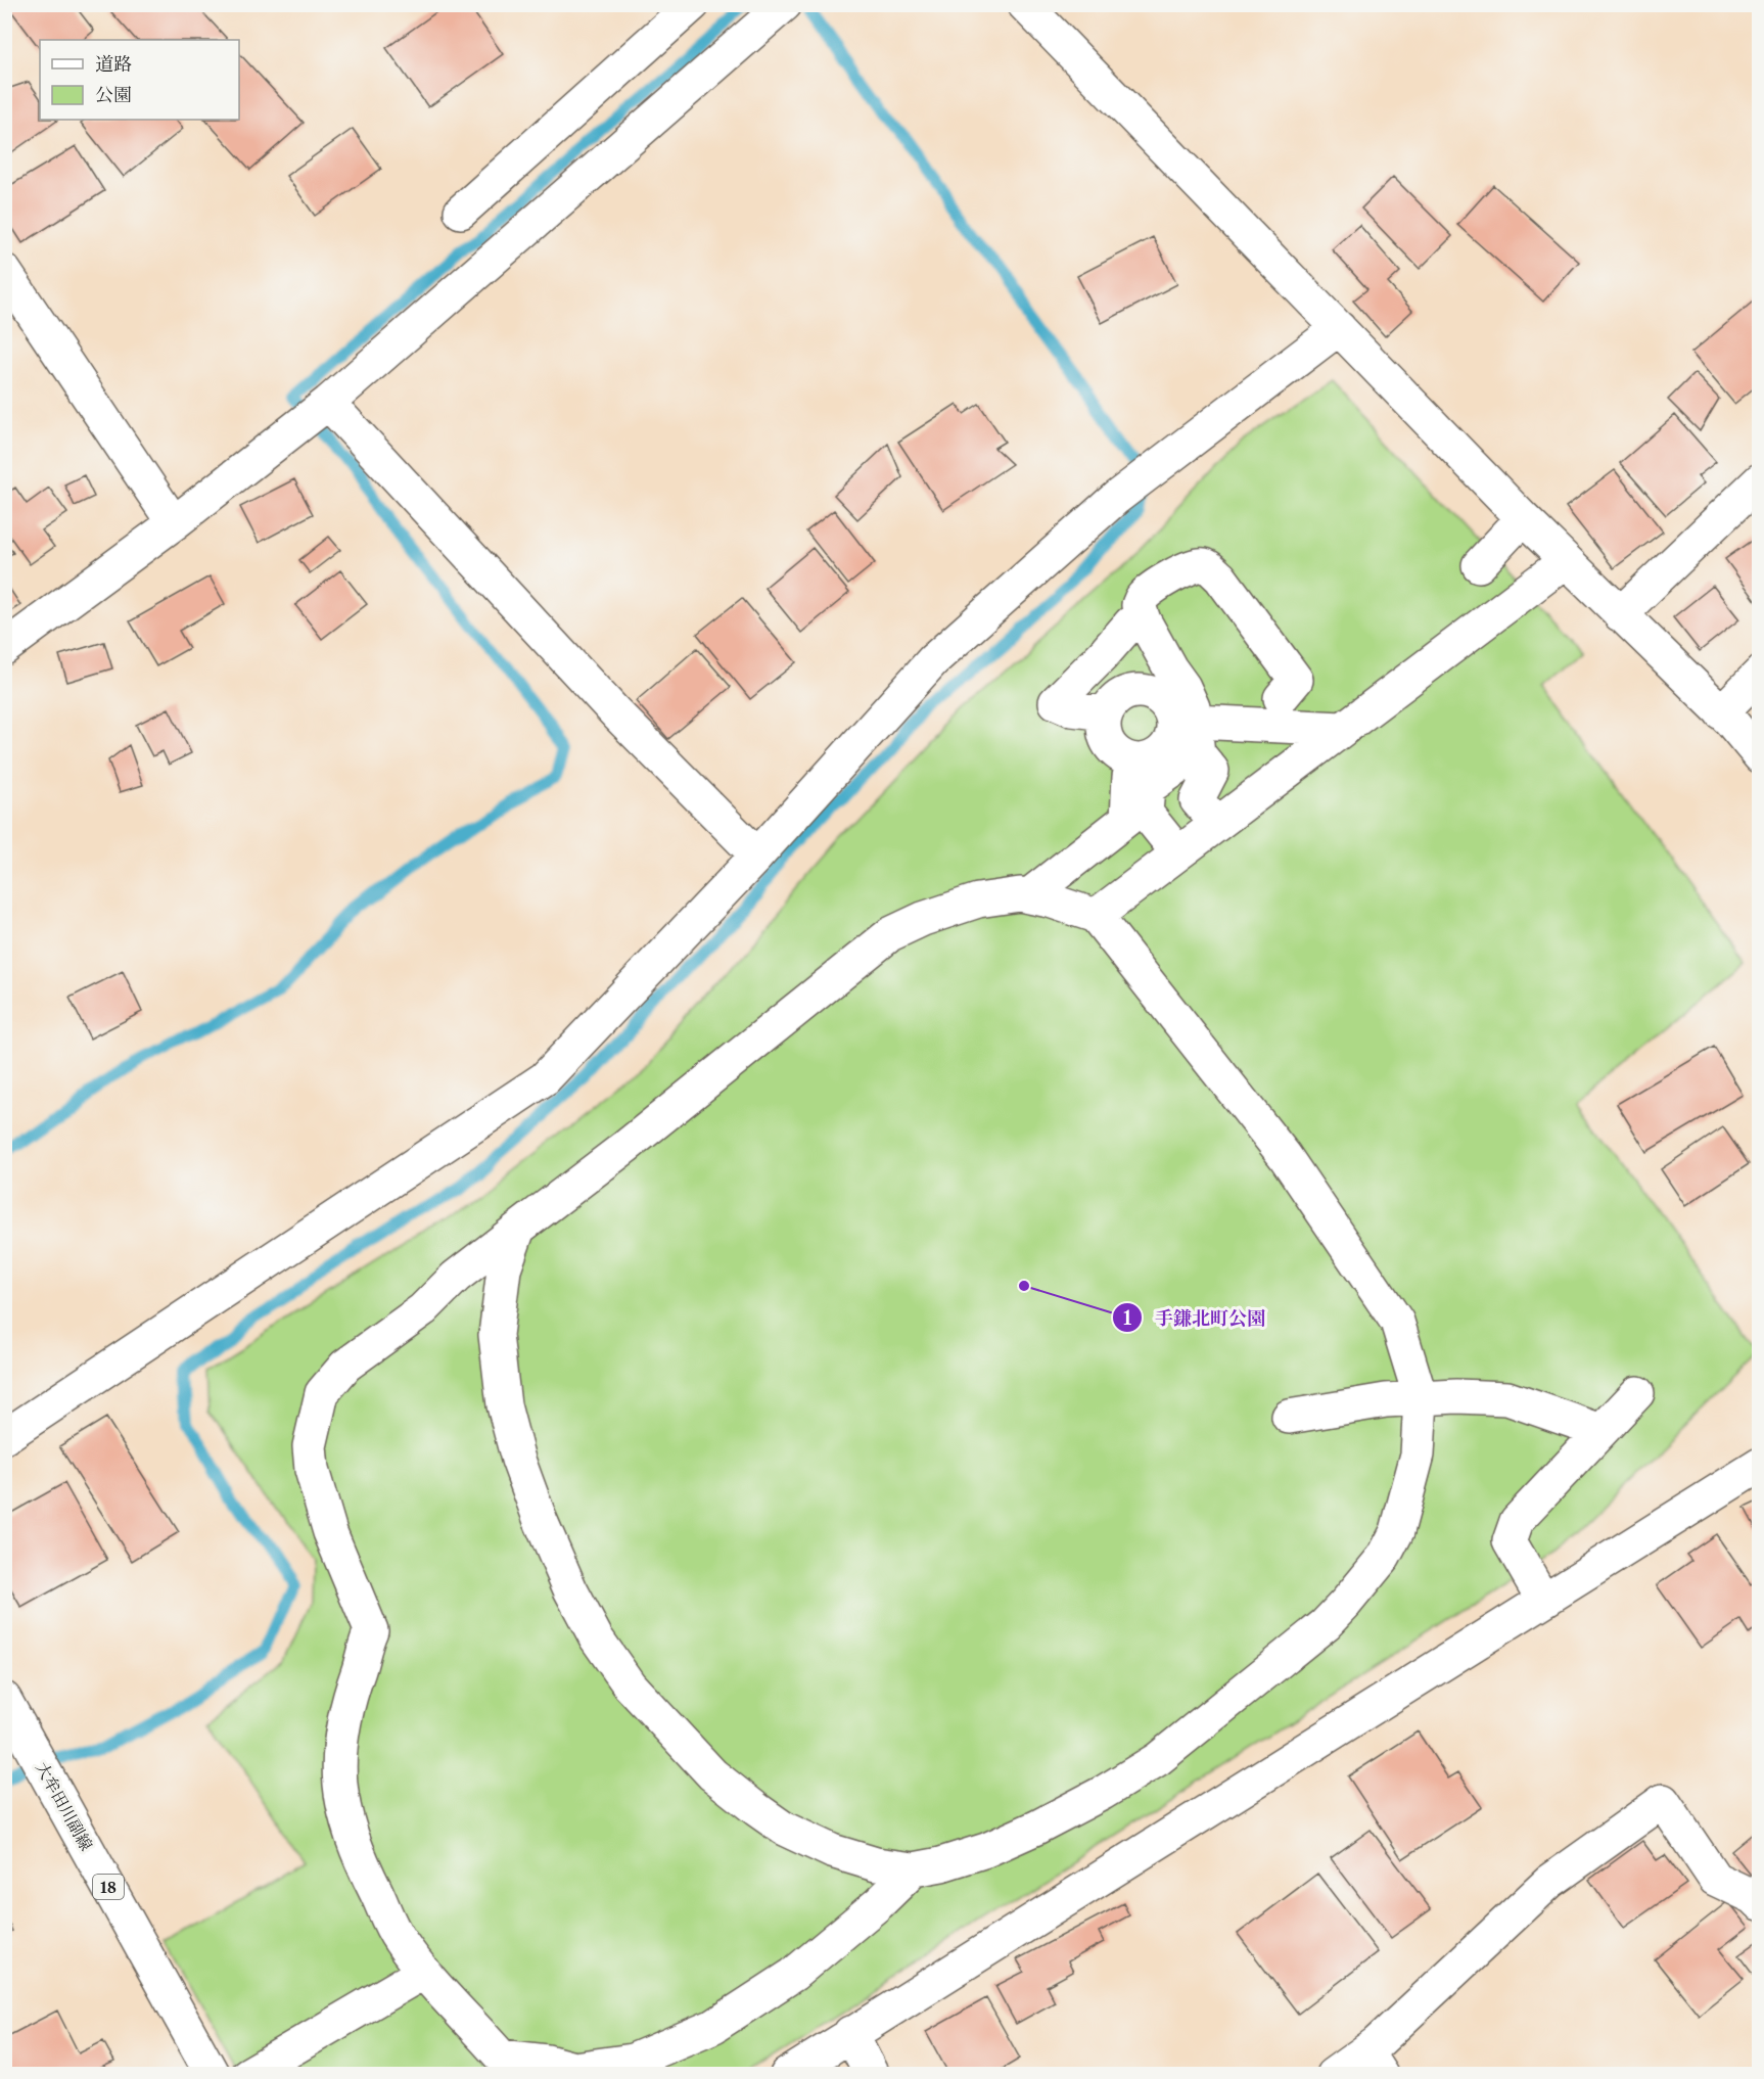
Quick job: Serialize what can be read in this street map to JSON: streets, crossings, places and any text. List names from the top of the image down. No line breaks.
{"streets":{"street":["大牟田川副線","18"]},"places":["手鎌北町公園"],"legend":["道路","公園"]}
